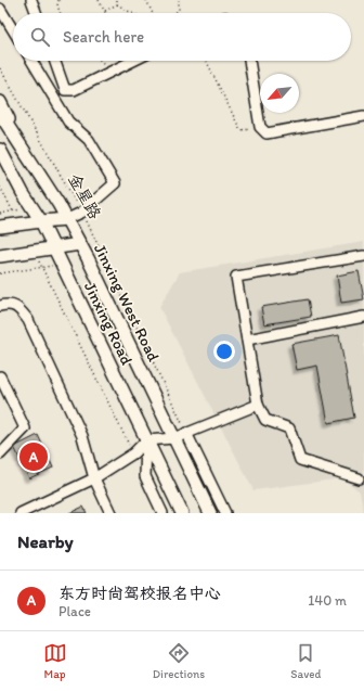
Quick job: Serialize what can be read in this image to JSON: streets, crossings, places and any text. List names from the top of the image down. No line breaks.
{"streets":{"main road":["Jinxing West Road","Jinxing Road"],"path":["金星路"]},"north":"bottom left","page":{"search":"Search here","pins":"A","heading":"Nearby","list":[{"mark":"A","name":"东方时尚驾校报名中心","note":"Place","value":"140 m"}],"nav":["Map","Directions","Saved"]}}
